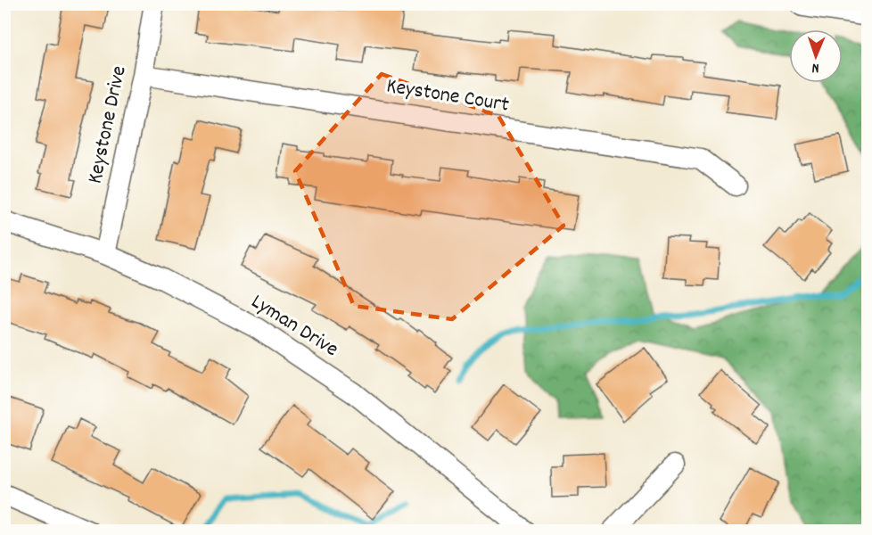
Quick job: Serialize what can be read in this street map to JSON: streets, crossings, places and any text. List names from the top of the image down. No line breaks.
{"streets":{"street":["Keystone Court","Keystone Drive","Lyman Drive"]},"crossings":[["Keystone Court","Keystone Drive"],["Keystone Drive","Lyman Drive"]],"north":"bottom"}
